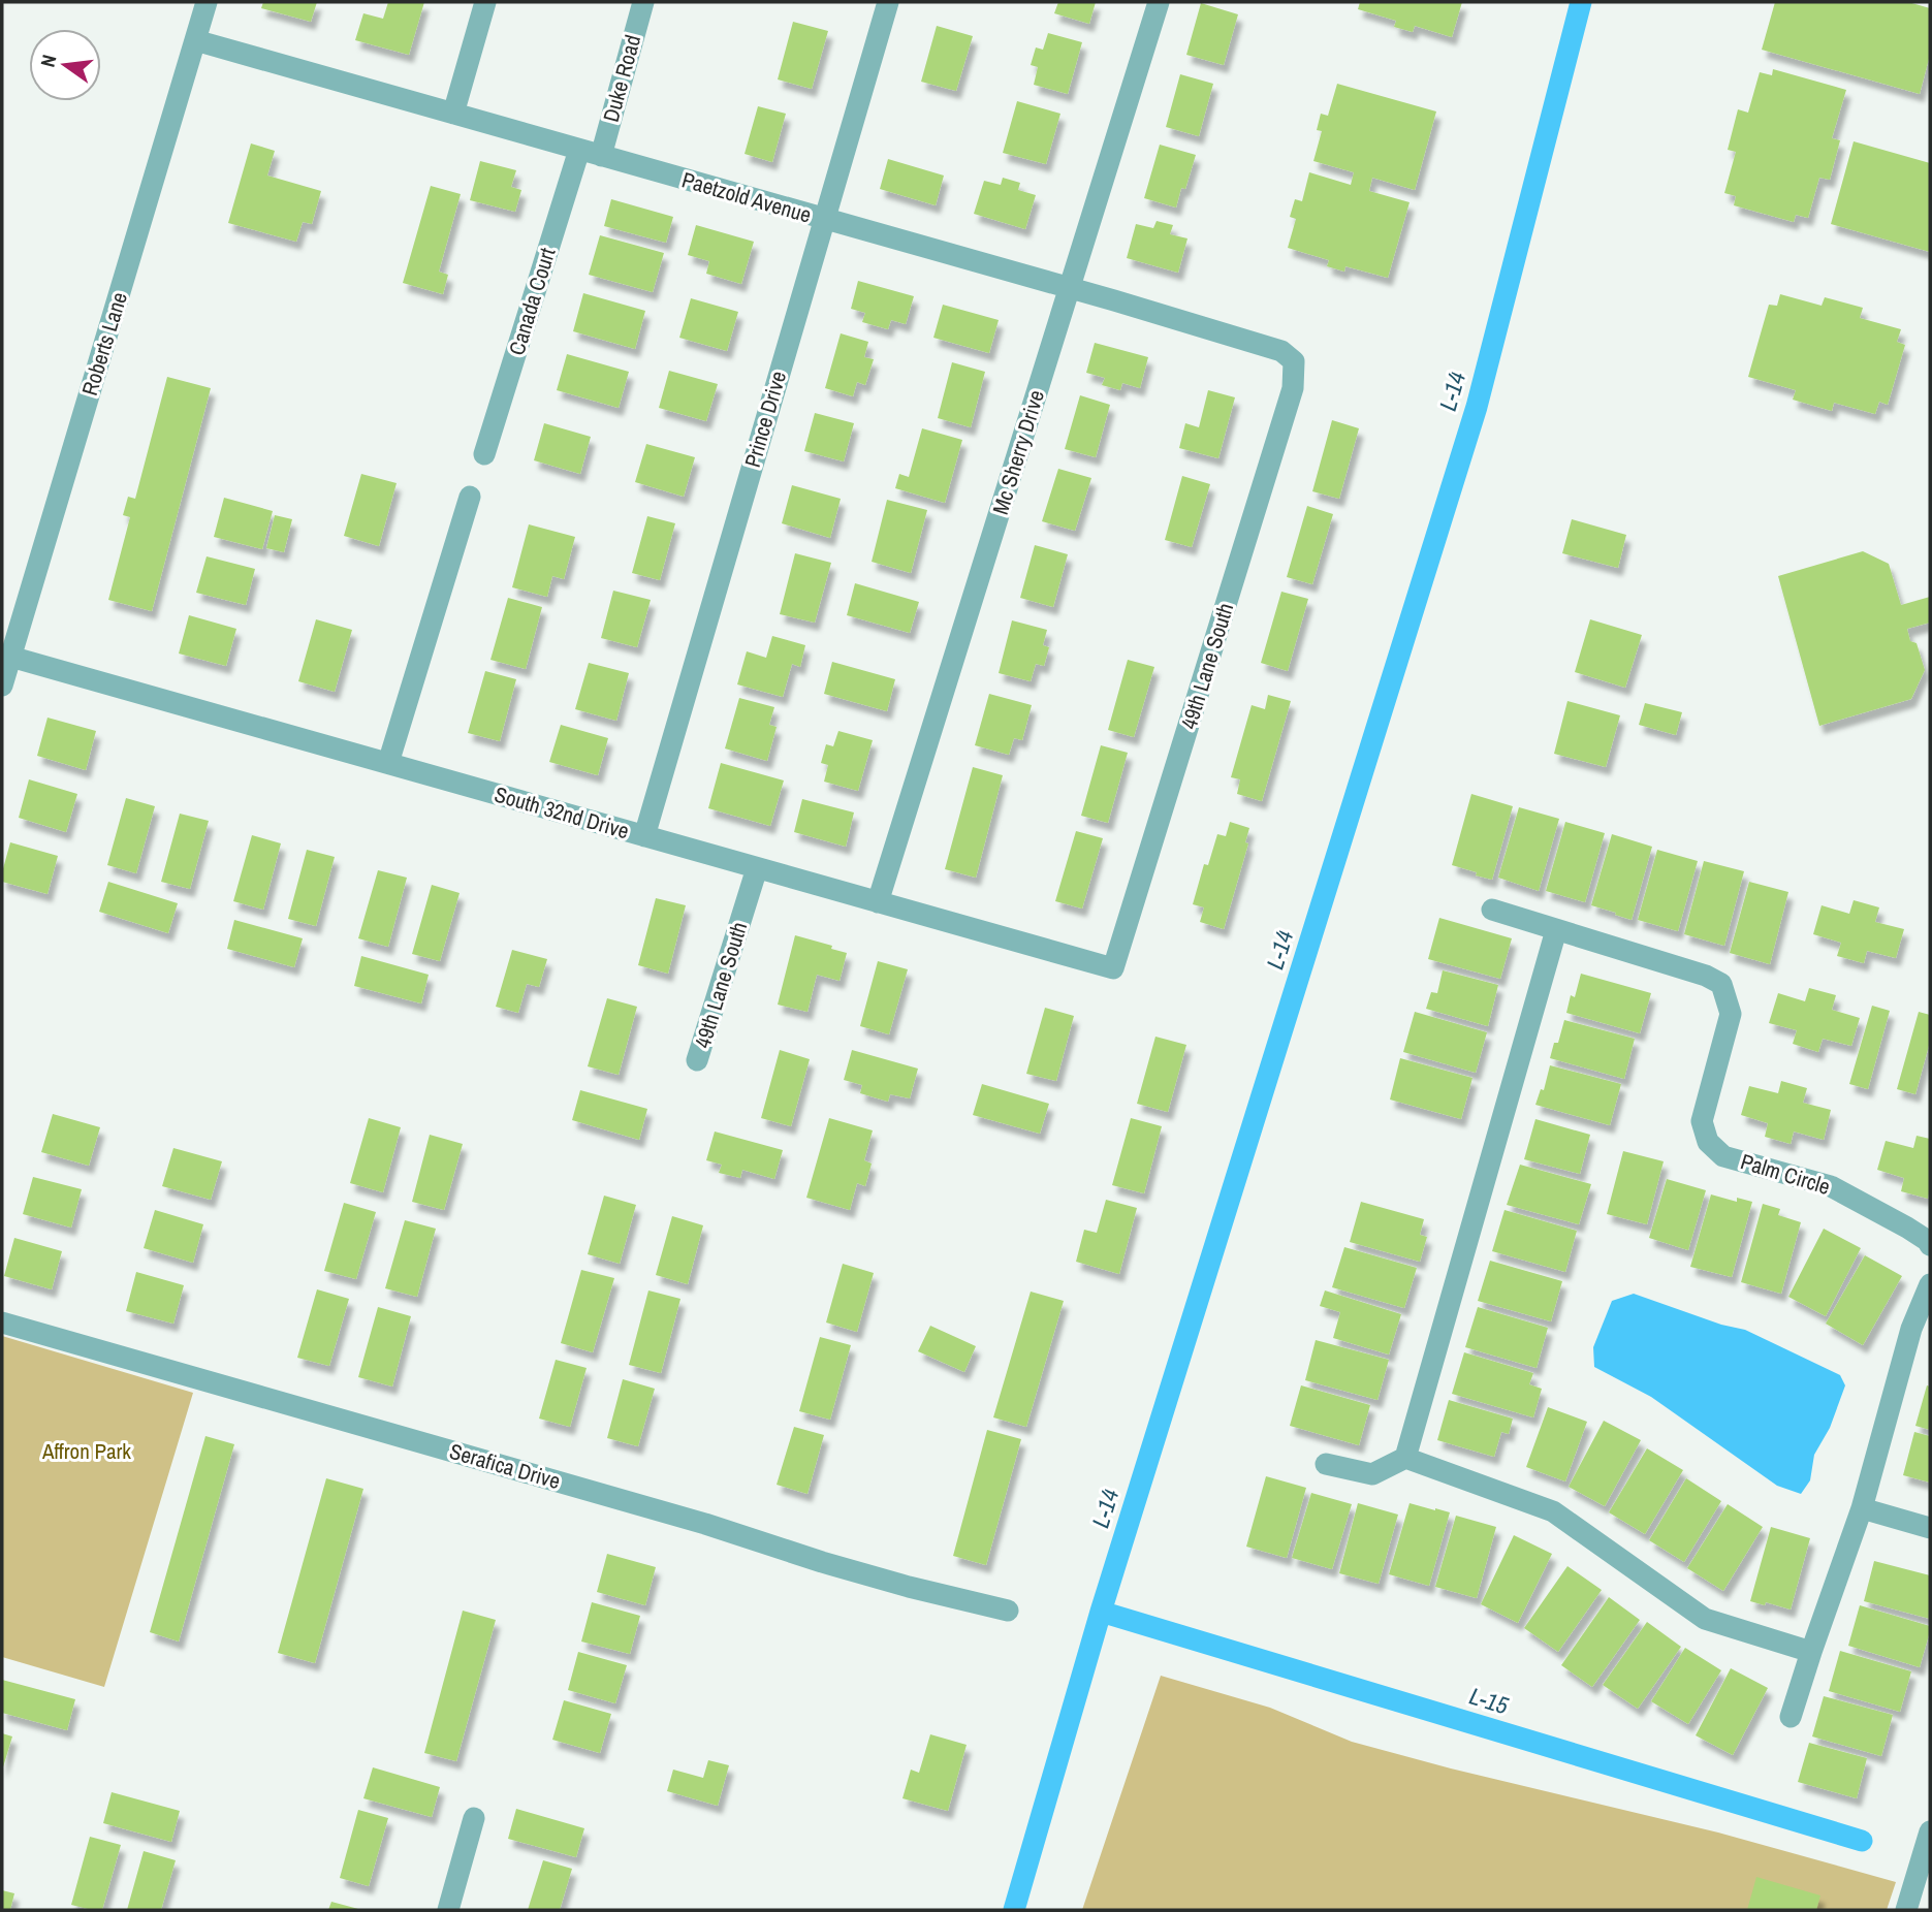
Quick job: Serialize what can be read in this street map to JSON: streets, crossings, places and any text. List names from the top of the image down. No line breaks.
{"streets":{"street":["Duke Road","Paetzold Avenue","Canada Court","Roberts Lane","Prince Drive","Mc Sherry Drive","49th Lane South","South 32nd Drive","Palm Circle","Serafica Drive"]},"crossings":[["Duke Road","Paetzold Avenue"],["Duke Road","Canada Court"],["Paetzold Avenue","Canada Court"],["Paetzold Avenue","Roberts Lane"],["Paetzold Avenue","Prince Drive"],["Paetzold Avenue","Mc Sherry Drive"],["Paetzold Avenue","49th Lane South"],["Roberts Lane","South 32nd Drive"],["Prince Drive","South 32nd Drive"],["Mc Sherry Drive","South 32nd Drive"],["49th Lane South","South 32nd Drive"]],"water":["L-14","L-15"],"parks":["Affron Park"],"north":"left"}
